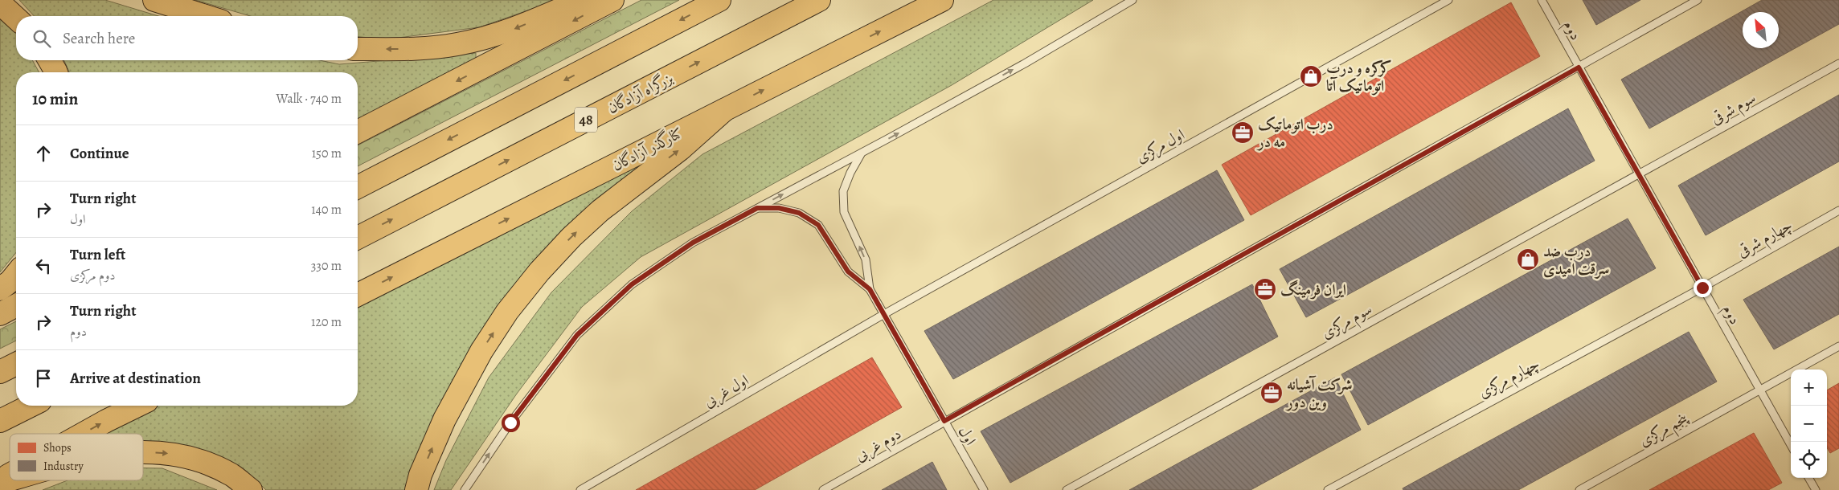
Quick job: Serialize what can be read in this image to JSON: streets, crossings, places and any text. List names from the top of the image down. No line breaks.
{"streets":{"main road":["بزرگراه آزادگان","48","کنارگذر آزادگان"],"lane":["دوم","سوم شرقی","اول مرکزی","چهارم شرقی","سوم مرکزی","چهارم مرکزی","اول غربی","پنجم مرکزی","اول","دوم غربی"]},"crossings":[["دوم","سوم شرقی"],["دوم","چهارم شرقی"],["دوم","سوم مرکزی"],["دوم","چهارم مرکزی"],["دوم","پنجم مرکزی"],["دوم","دوم غربی"],["سوم شرقی","سوم مرکزی"],["اول مرکزی","اول غربی"],["اول مرکزی","اول"],["چهارم شرقی","چهارم مرکزی"],["اول غربی","اول"],["اول","دوم غربی"]],"places":{"shop":["کرکره و درب اتوماتیک آتا","درب ضد سرقت امیدی"],"office":["درب اتوماتیک مه در","ایران فرمینگ","شرکت آشیانه وین دور"]},"legend":["Shops","Industry"],"north":"top left","page":{"search":"Search here","heading":["10 min","Walk · 740 m"],"list":[["Continue","150 m"],["Turn right","اول","140 m"],["Turn left","دوم مرکزی","330 m"],["Turn right","دوم","120 m"],"Arrive at destination"],"map_buttons":["+","−"]}}
